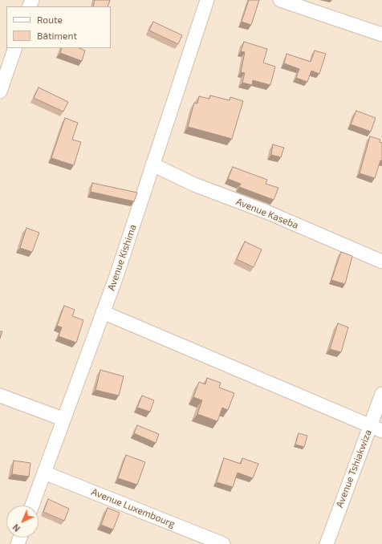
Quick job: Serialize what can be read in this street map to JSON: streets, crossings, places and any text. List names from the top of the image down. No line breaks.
{"streets":{"street":["Avenue Kaseba","Avenue Kishima","Avenue Tshiakwiza","Avenue Luxembourg"]},"crossings":[["Avenue Kaseba","Avenue Kishima"],["Avenue Kishima","Avenue Luxembourg"]],"legend":["Route","Bâtiment"],"north":"bottom left"}
